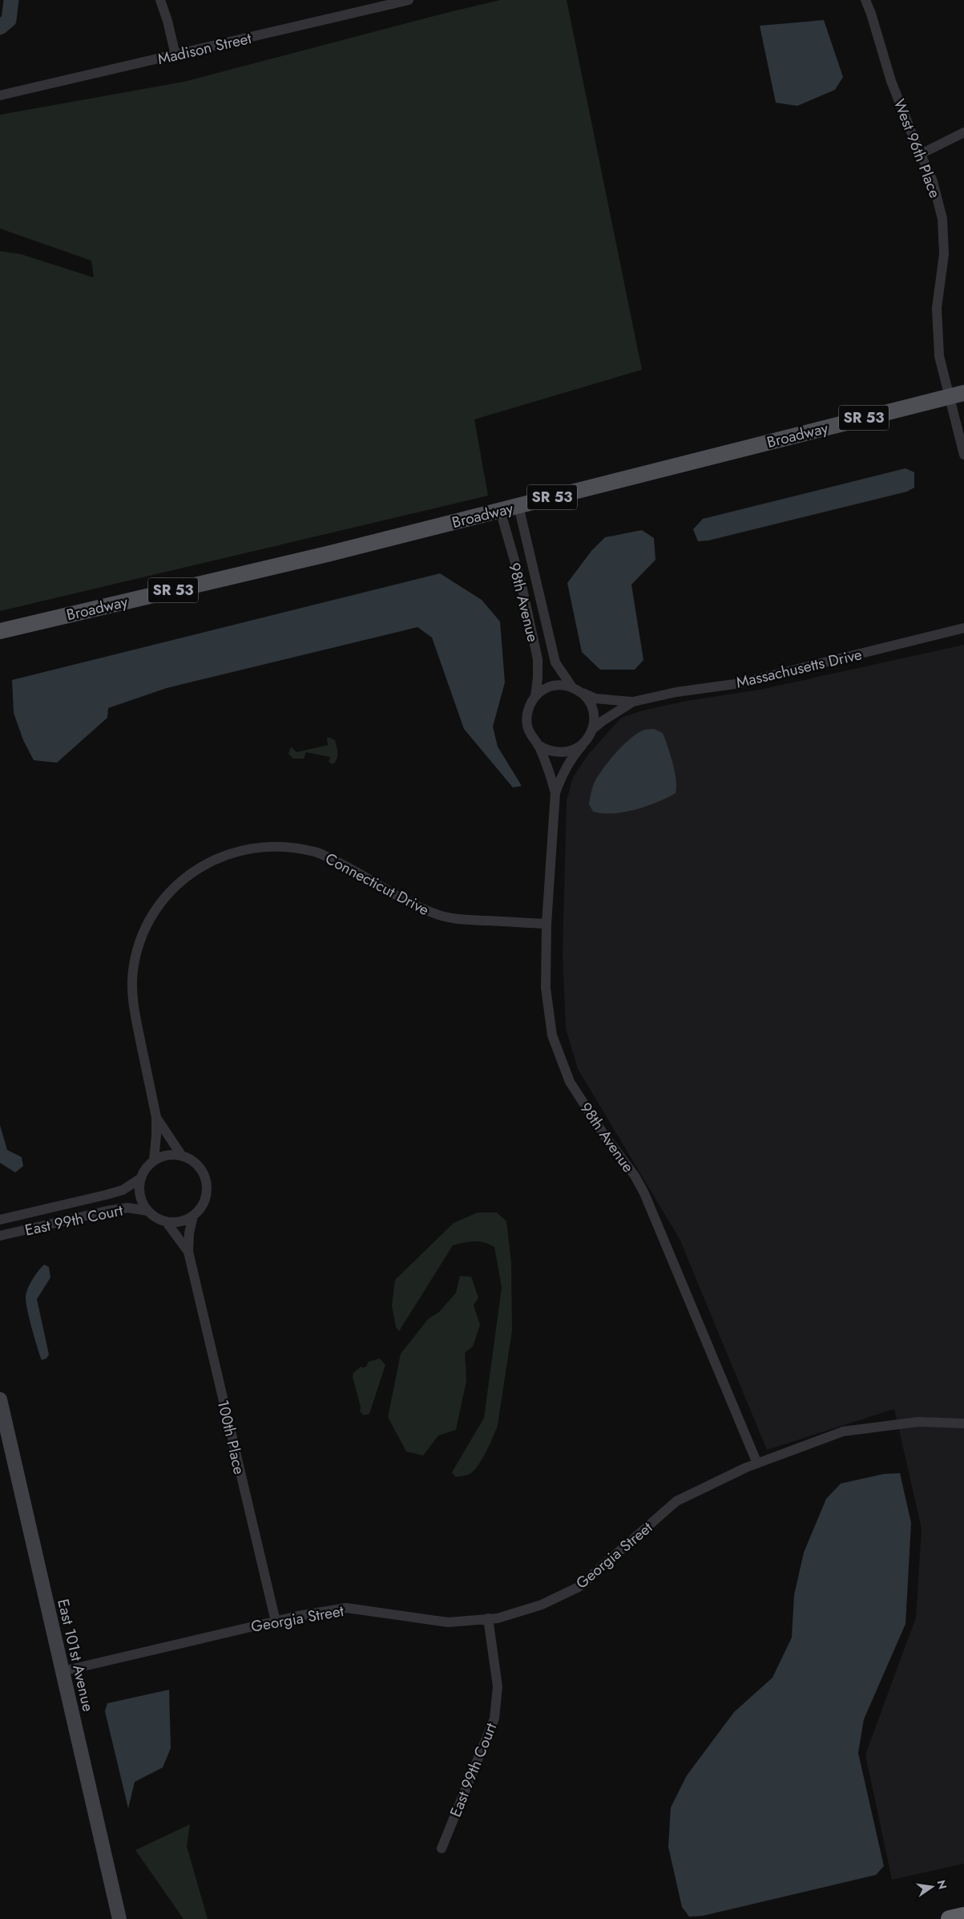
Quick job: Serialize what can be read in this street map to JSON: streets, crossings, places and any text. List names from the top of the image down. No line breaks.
{"streets":{"main road":["SR 53","Broadway"],"street":["Madison Street","West 96th Place","98th Avenue","Massachusetts Drive","Connecticut Drive","East 99th Court","100th Place","Georgia Street","East 101st Avenue"]},"crossings":[["West 96th Place","Broadway"],["Broadway","98th Avenue"],["98th Avenue","Connecticut Drive"],["98th Avenue","Georgia Street"],["Connecticut Drive","East 99th Court"],["Connecticut Drive","100th Place"],["East 99th Court","100th Place"],["East 99th Court","Georgia Street"],["100th Place","Georgia Street"],["Georgia Street","East 101st Avenue"]],"north":"right"}
